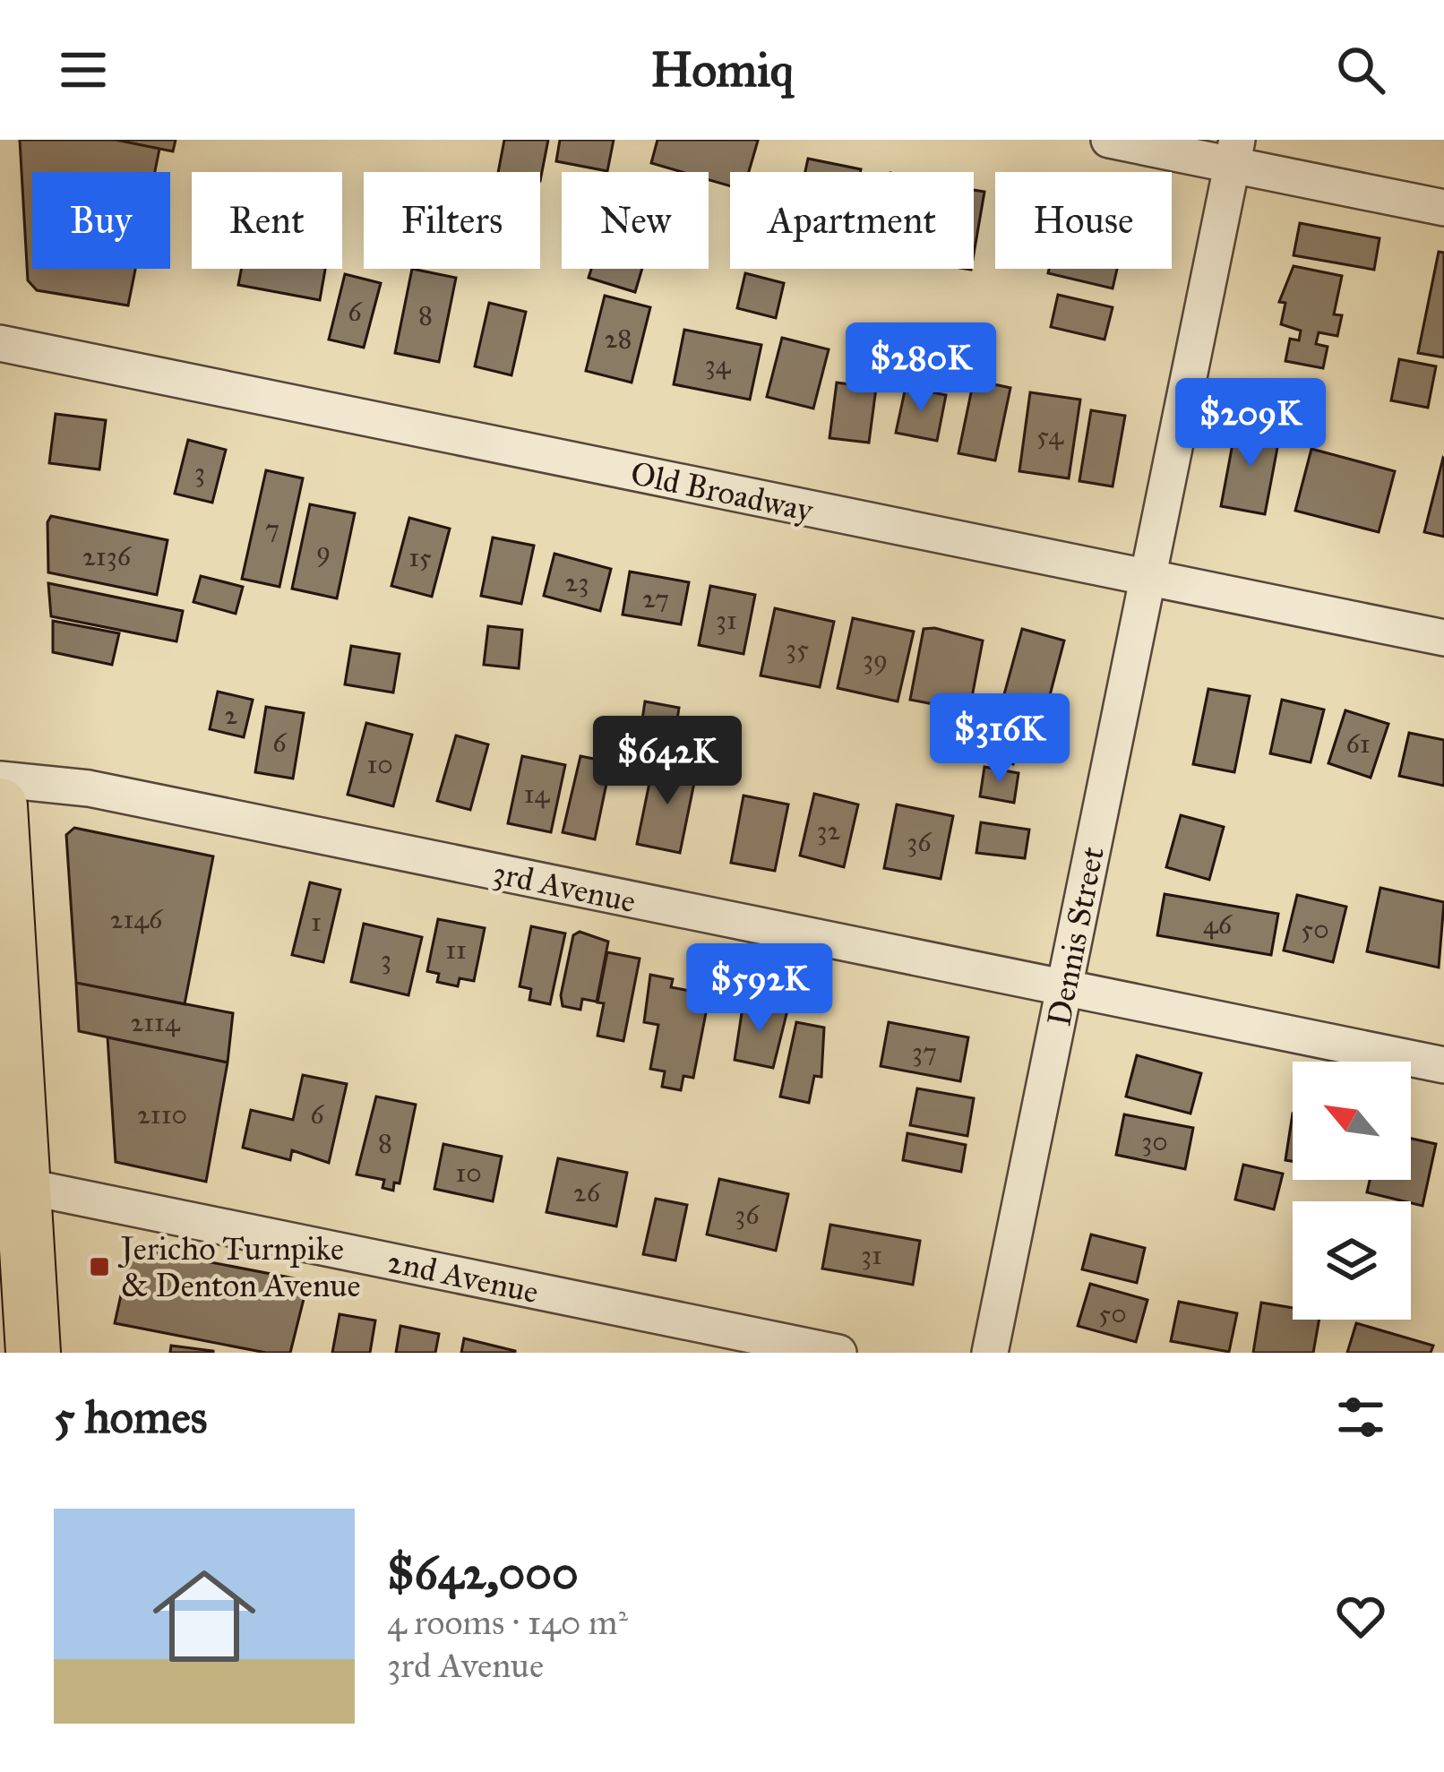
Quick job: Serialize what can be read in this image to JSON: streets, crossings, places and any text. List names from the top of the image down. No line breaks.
{"streets":{"street":["Old Broadway","3rd Avenue","Dennis Street","2nd Avenue"]},"crossings":[["Old Broadway","Dennis Street"],["3rd Avenue","Dennis Street"]],"places":{"transit":["Jericho Turnpike & Denton Avenue"]},"house_numbers":["6","8","28","34","54","3","7","9","2136","15","23","27","31","35","39","2","6","61","10","14","32","36","2146","1","46","50","11","3","2114","37","2110","6","30","8","10","26","36","31","50"],"north":"top left","page":{"header":"Homiq","chip":["Buy","Rent","Filters","New","Apartment","House"],"price":["$280K","$209K","$316K","$642K","$592K"],"heading":"5 homes","list":[{"name":"$642,000","note":"4 rooms · 140 m² · 3rd Avenue"}]}}
